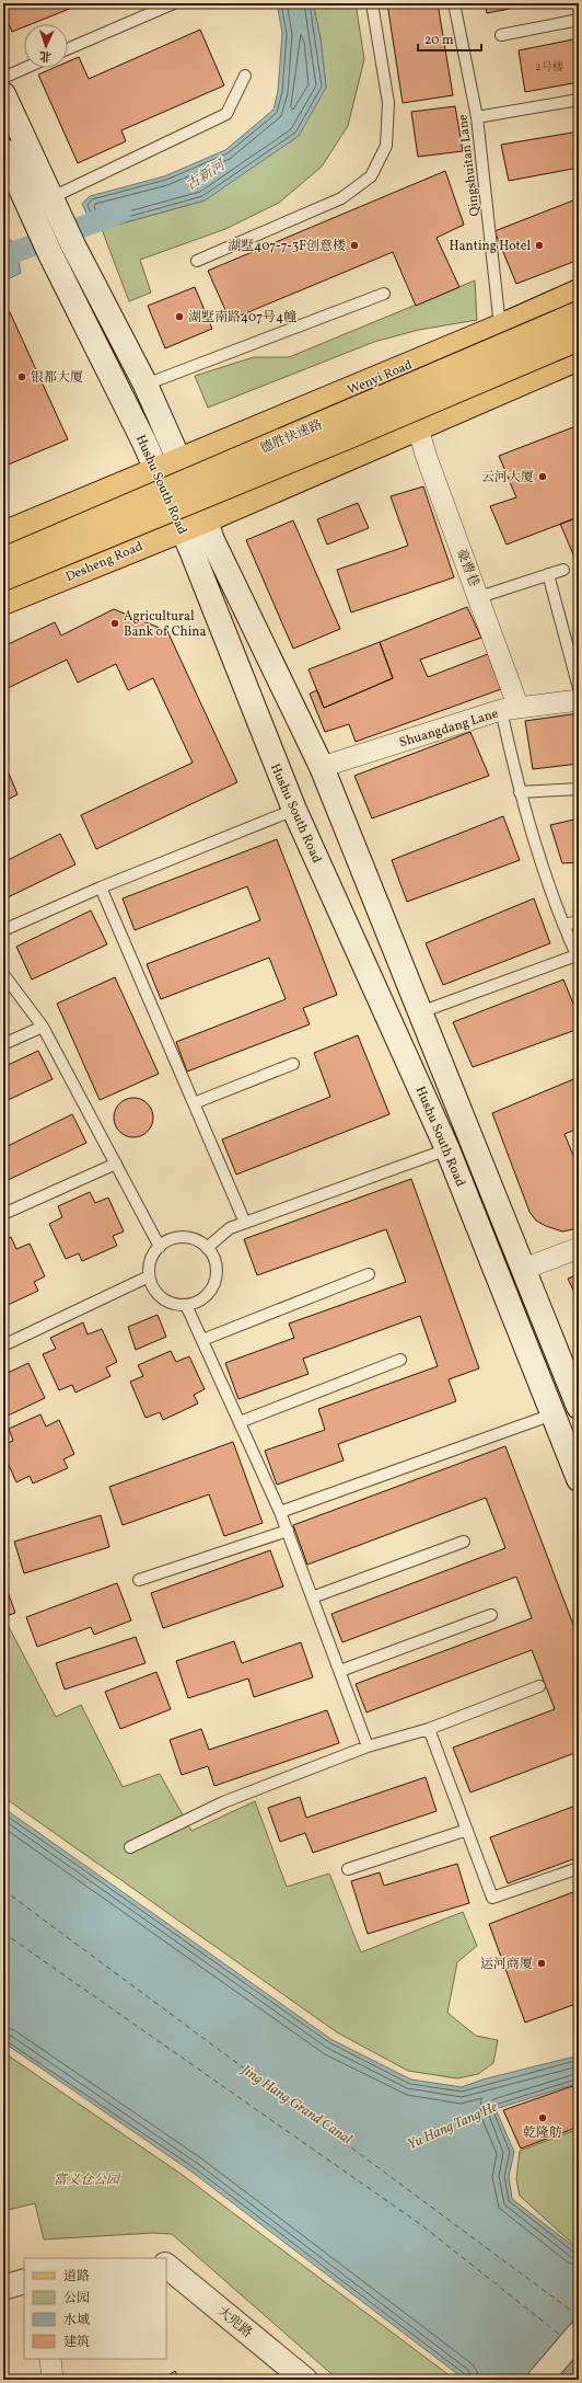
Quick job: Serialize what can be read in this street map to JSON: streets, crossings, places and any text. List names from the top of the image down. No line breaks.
{"streets":{"main road":["Wenyi Road","德胜快速路","Hushu South Road","Desheng Road","大兜路"],"street":["豪曹巷","Shuangdang Lane"],"lane":["Qingshuitan Lane"]},"crossings":[["Qingshuitan Lane","Wenyi Road"],["Wenyi Road","Hushu South Road"],["Hushu South Road","Desheng Road"],["Hushu South Road","Shuangdang Lane"],["豪曹巷","Shuangdang Lane"]],"water":["古新河","Jing Hang Grand Canal","Yu Hang Tang He"],"parks":["富义仓公园"],"places":["湖墅407-7-3F创意楼","Hanting Hotel","湖墅南路407号4幢","银都大厦","云河大厦","Agricultural Bank of China","运河商厦","乾隆舫"],"house_numbers":["2号楼"],"legend":["道路","公园","水域","建筑"],"scale_bar":"20 m","north":"bottom"}
